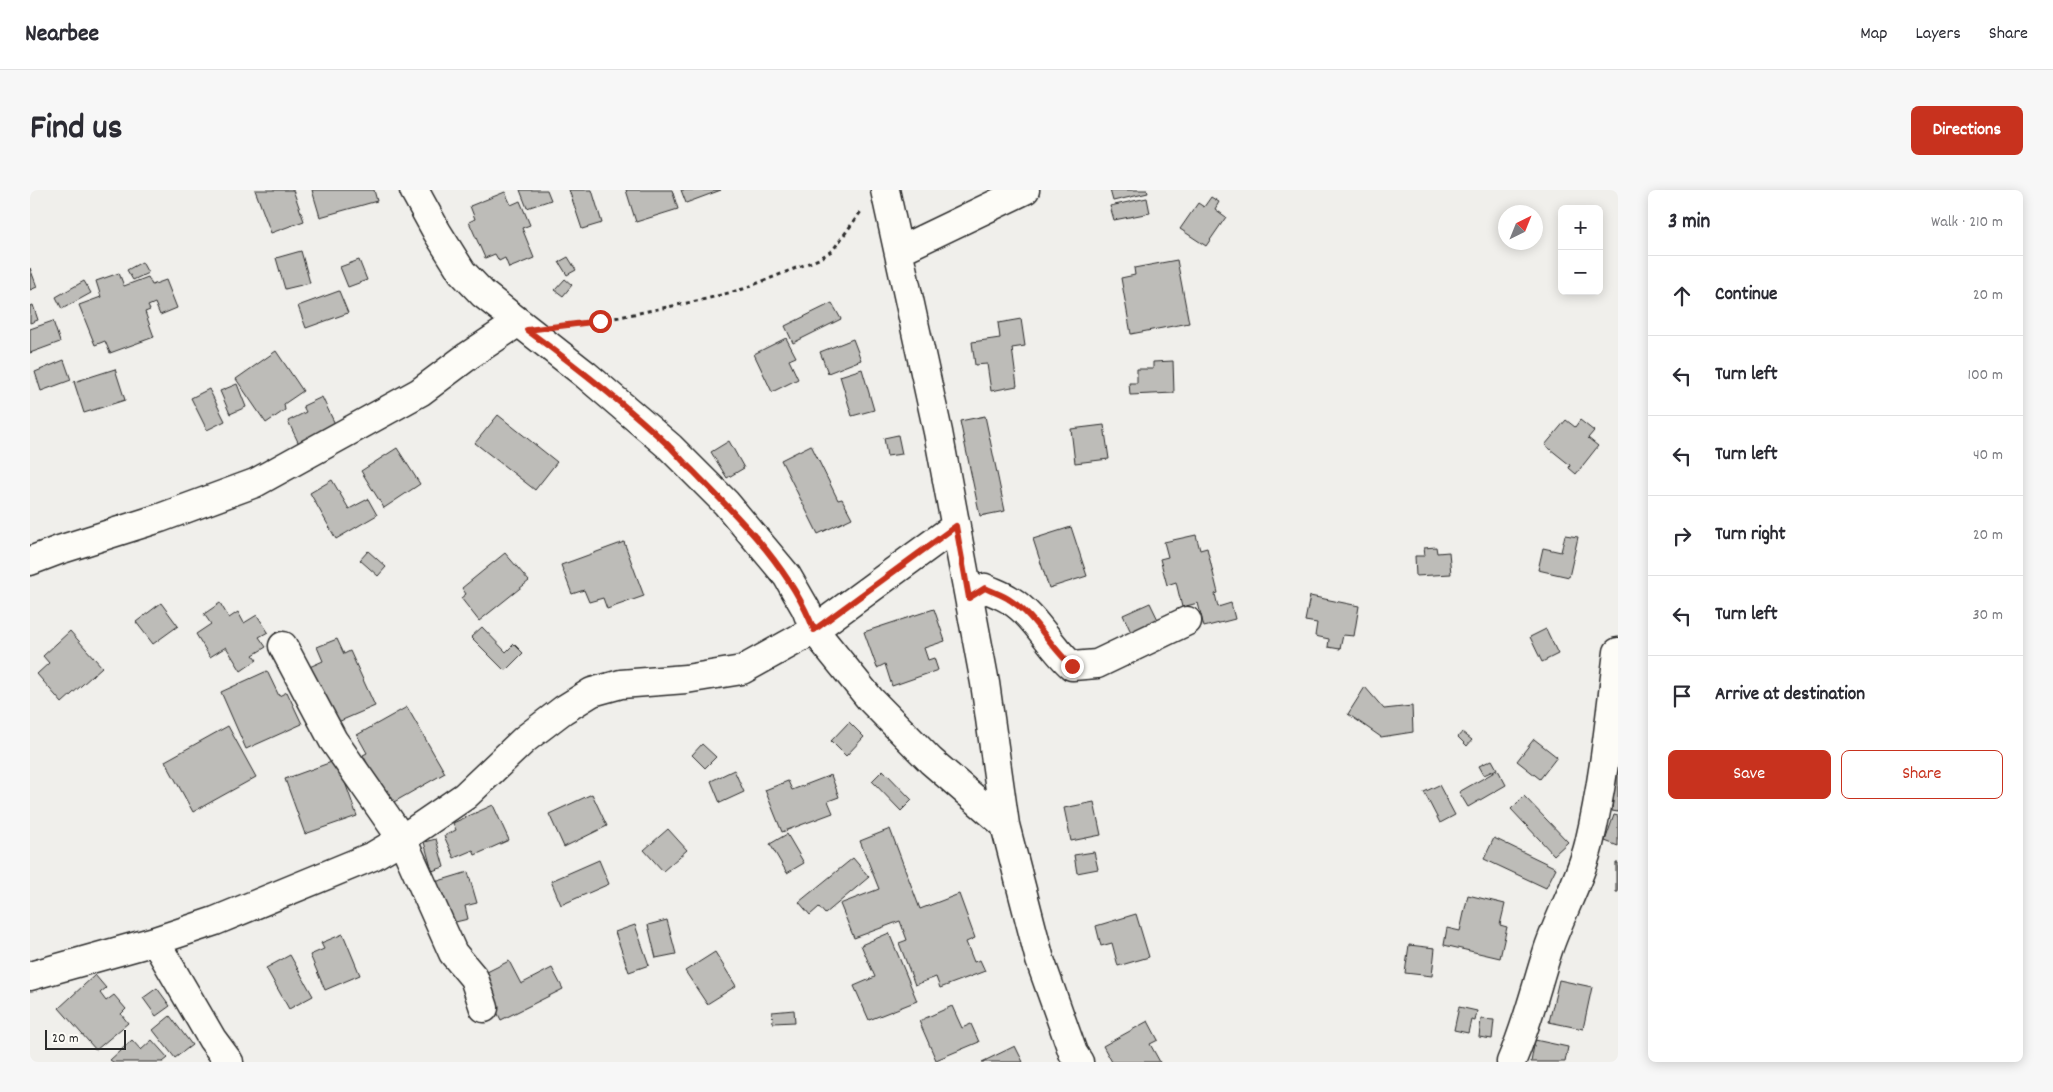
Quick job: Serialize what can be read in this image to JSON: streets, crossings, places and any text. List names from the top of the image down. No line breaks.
{"scale_bar":"20 m","north":"top right","page":{"header":"Nearbee","nav":["Map","Layers","Share"],"title":"Find us","buttons":["Directions",["Save","Share"]],"heading":["3 min","Walk · 210 m"],"map_buttons":["+","−"],"list":[["Continue","20 m"],["Turn left","100 m"],["Turn left","40 m"],["Turn right","20 m"],["Turn left","30 m"],"Arrive at destination"],"scale":"20 m"}}
